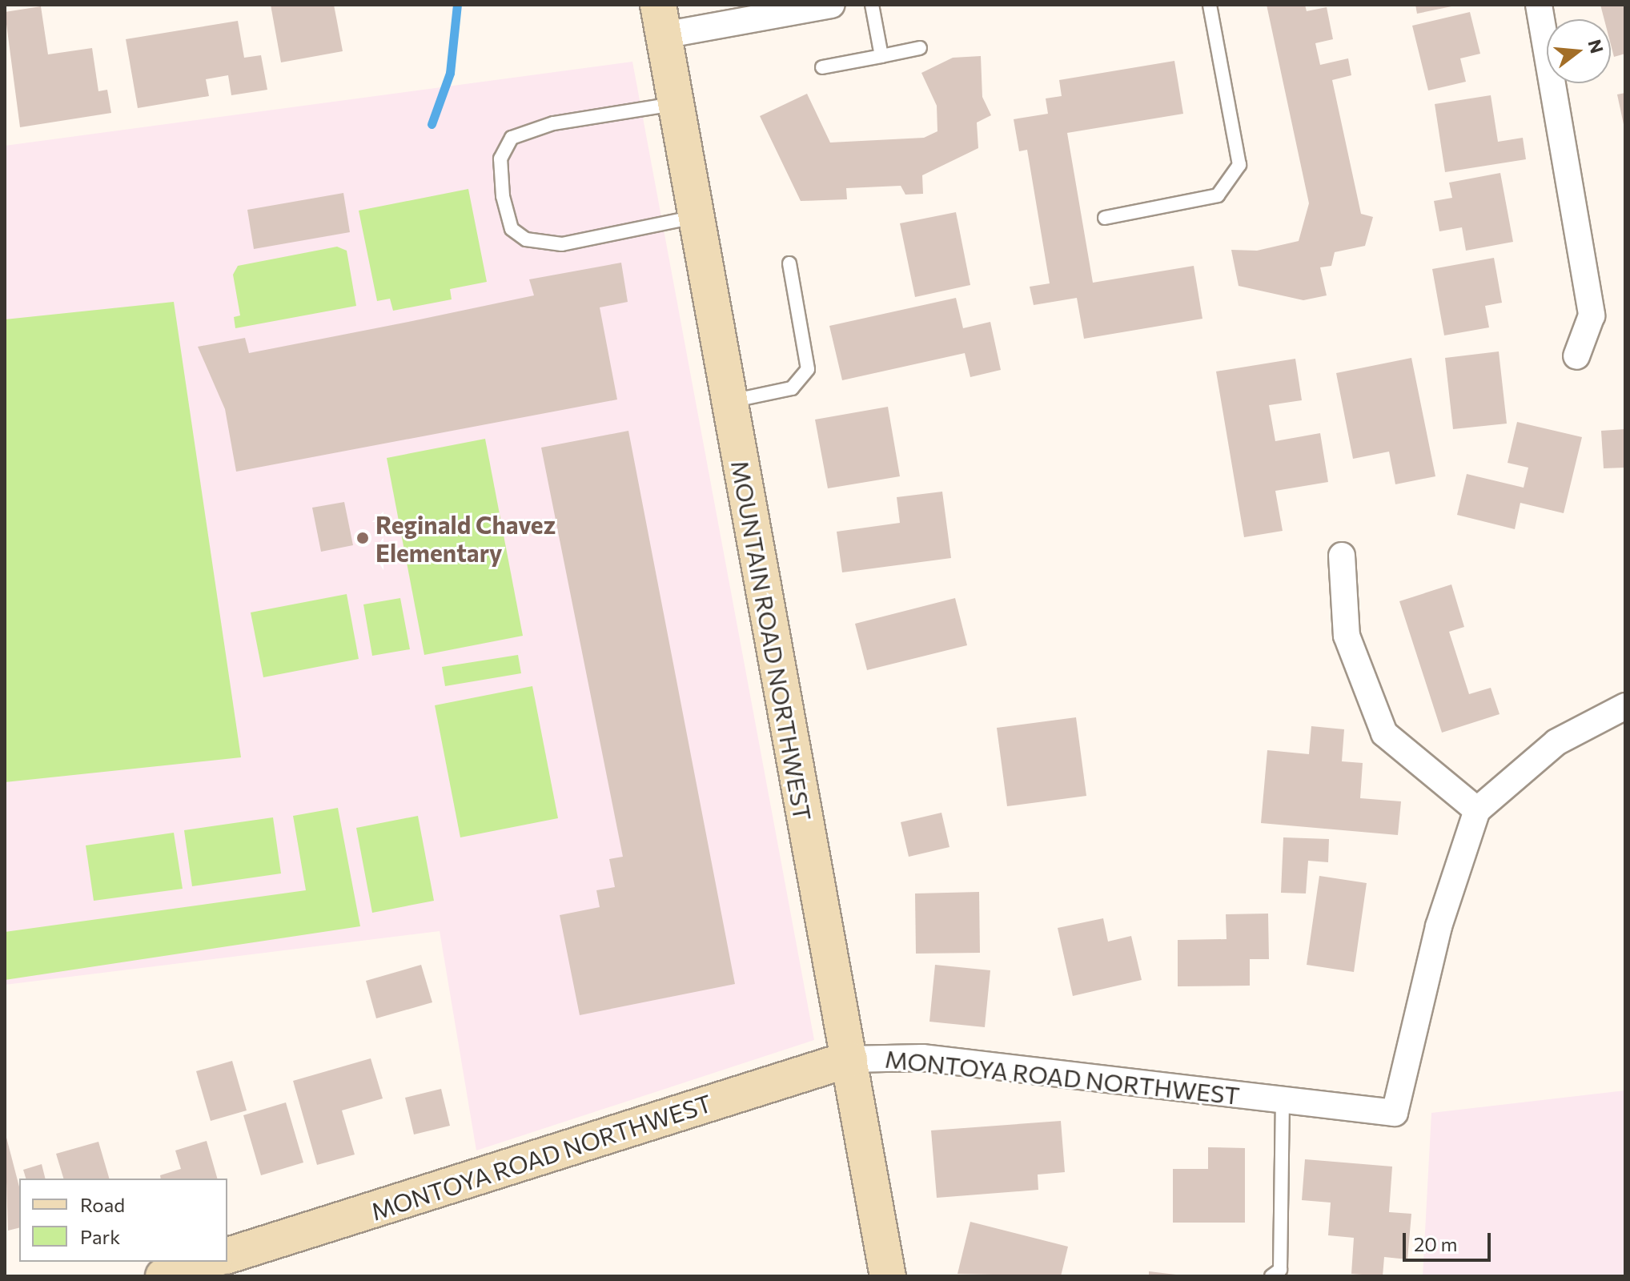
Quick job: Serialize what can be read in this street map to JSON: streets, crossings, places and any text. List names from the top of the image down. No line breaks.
{"streets":{"street":["MOUNTAIN ROAD NORTHWEST","MONTOYA ROAD NORTHWEST"]},"crossings":[["MOUNTAIN ROAD NORTHWEST","MONTOYA ROAD NORTHWEST"]],"places":["Reginald Chavez Elementary"],"legend":["Road","Park"],"scale_bar":"20 m","north":"right"}
